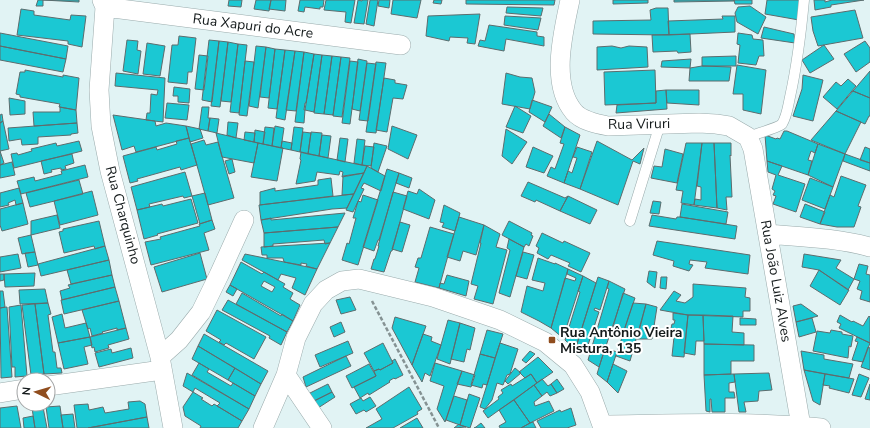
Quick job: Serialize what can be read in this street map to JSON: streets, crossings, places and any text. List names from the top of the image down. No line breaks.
{"streets":{"street":["Rua Xapuri do Acre","Rua Viruri","Rua Charquinho","Rua João Luiz Alves"]},"crossings":[["Rua Xapuri do Acre","Rua Charquinho"],["Rua Viruri","Rua João Luiz Alves"]],"places":{"transit":["Rua Antônio Vieira Mistura, 135"]},"north":"left"}
